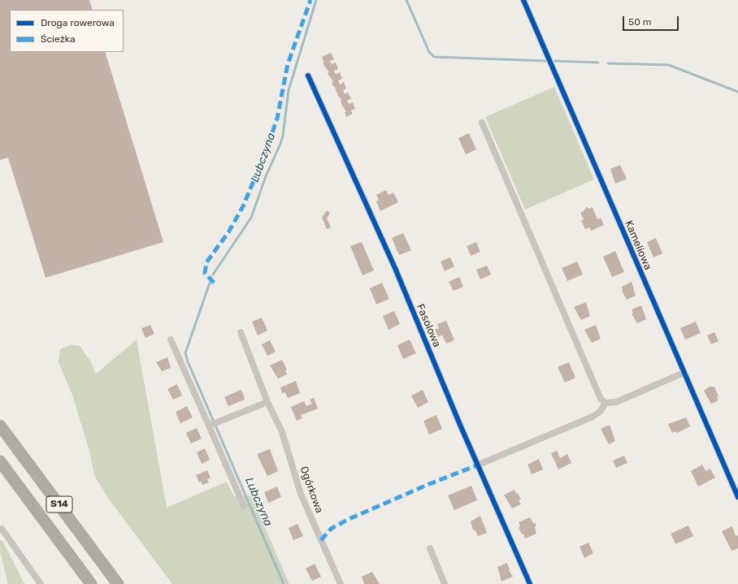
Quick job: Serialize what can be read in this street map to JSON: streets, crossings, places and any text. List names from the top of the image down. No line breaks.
{"streets":{"highway":["S14"],"street":["Kameliowa","Fasolowa","Ogórkowa"]},"water":["Lubczyna"],"legend":["Droga rowerowa","Ścieżka"],"scale_bar":"50 m"}
